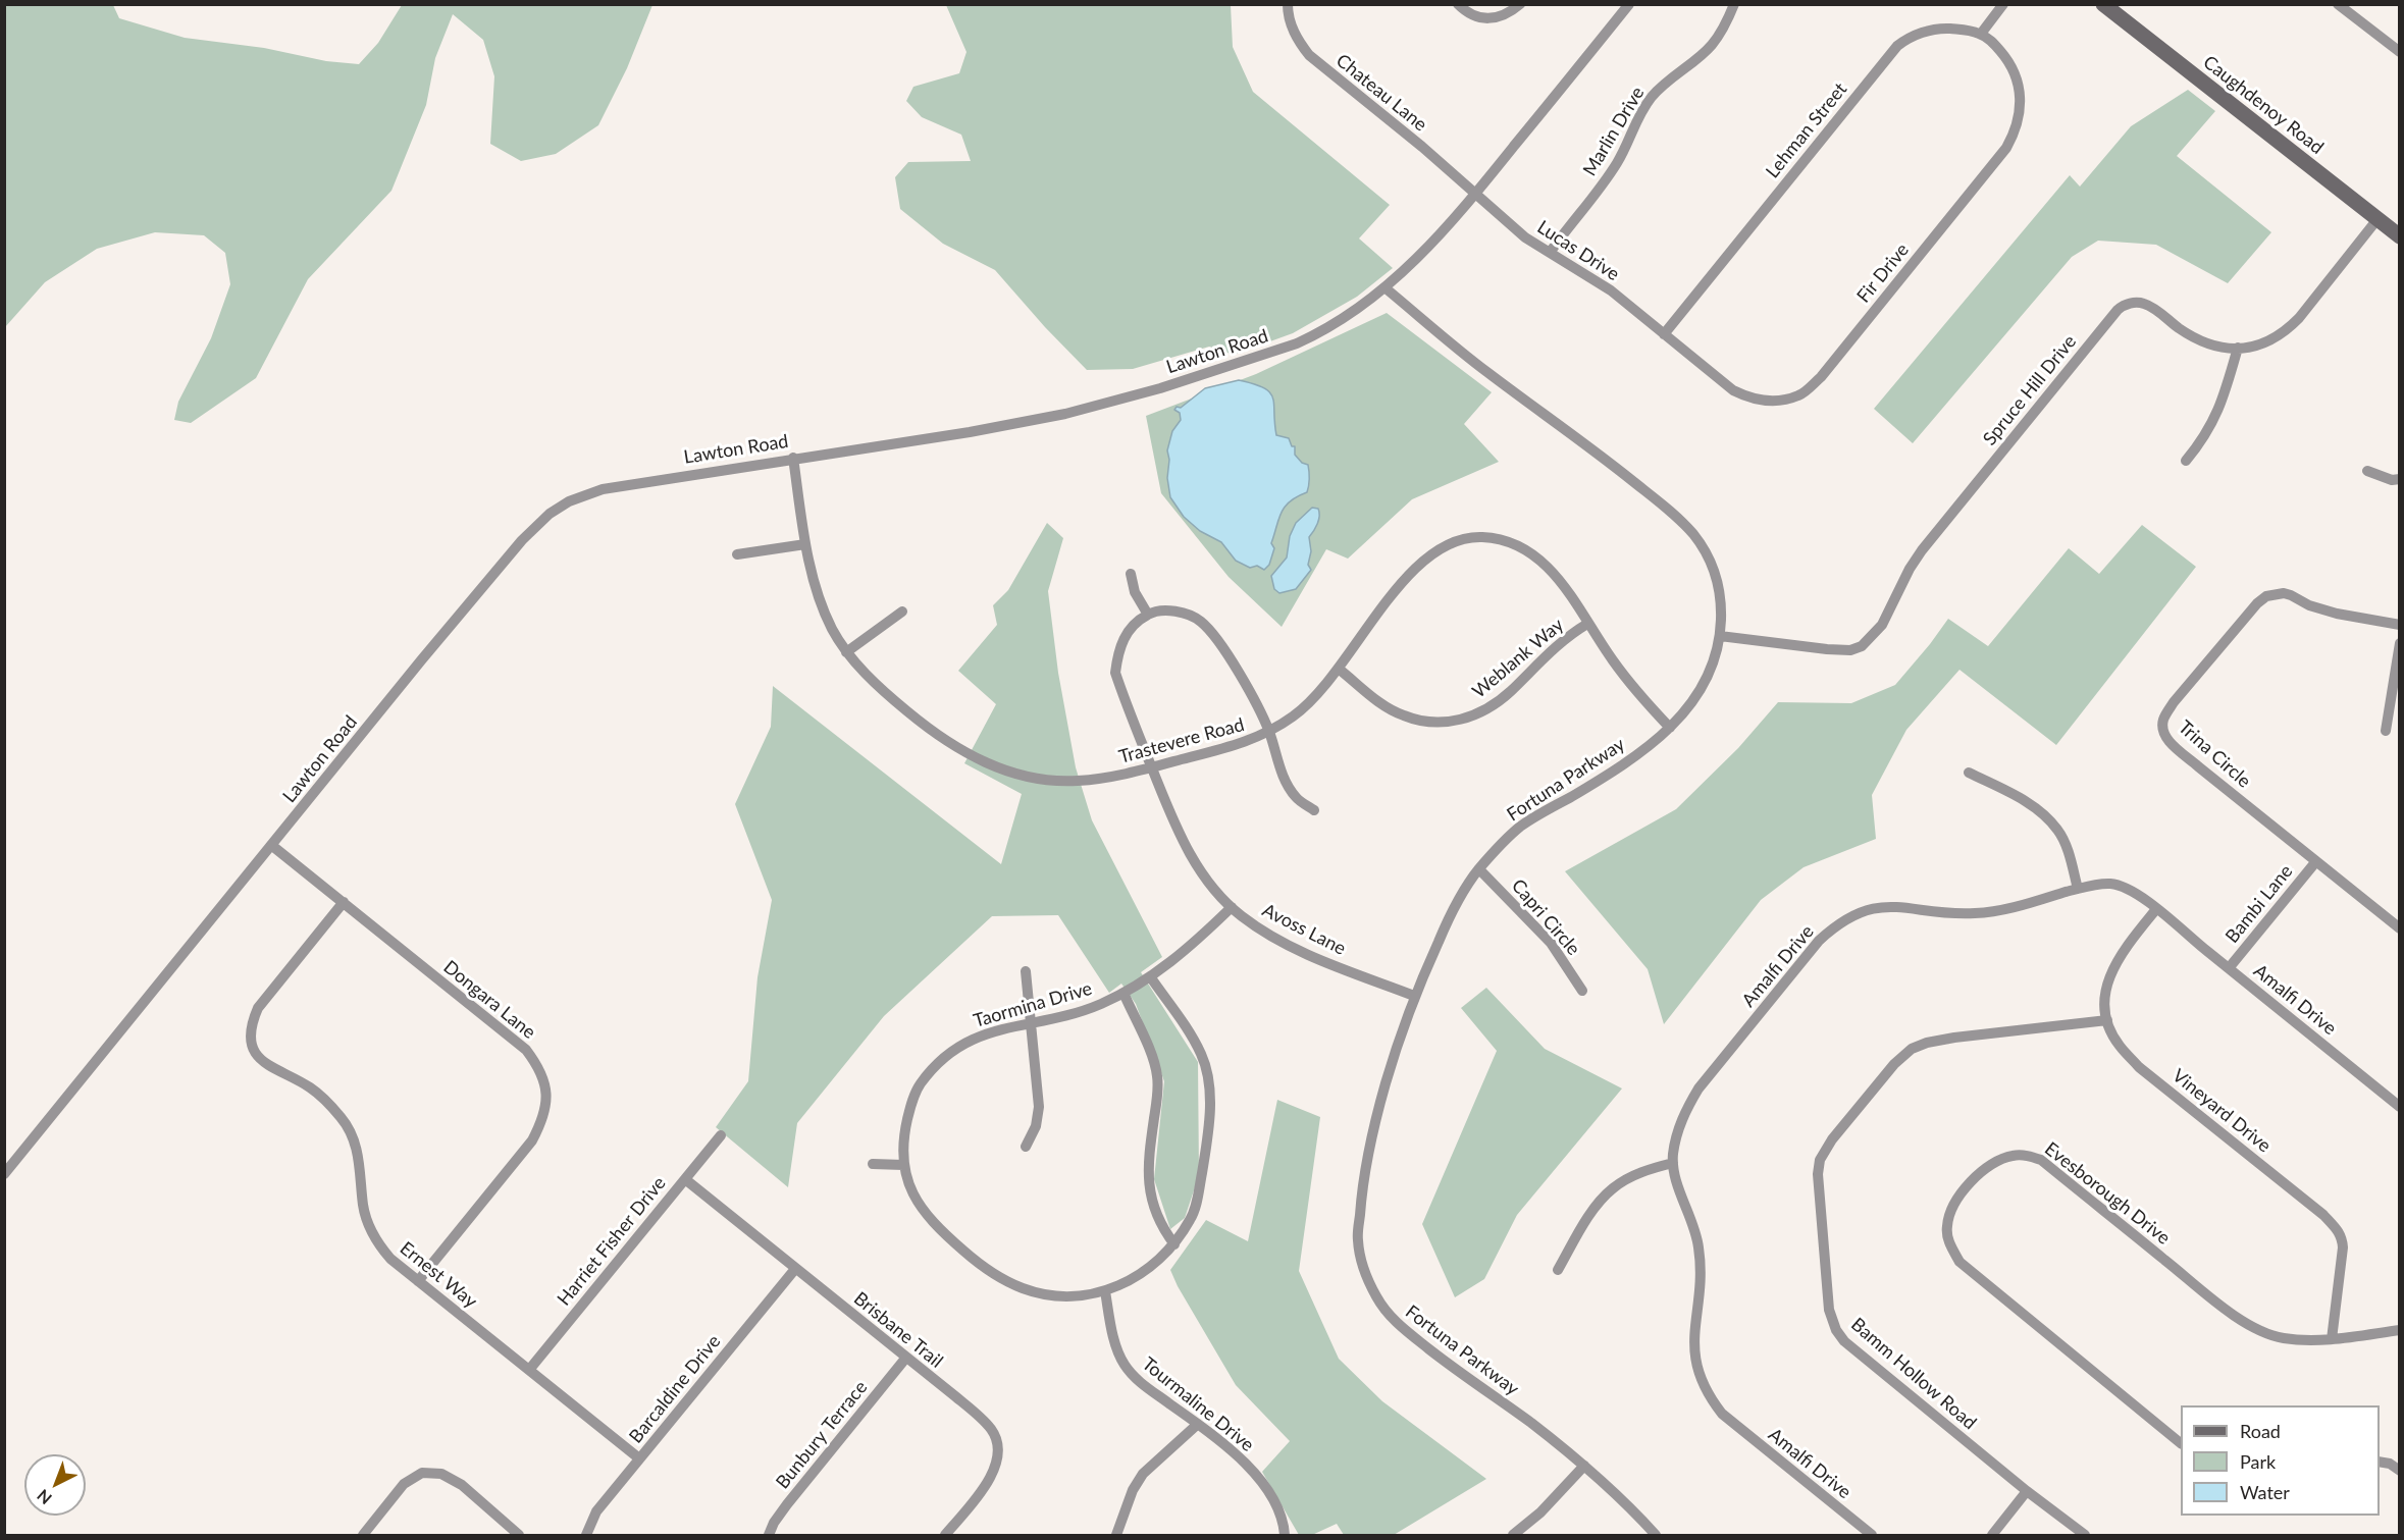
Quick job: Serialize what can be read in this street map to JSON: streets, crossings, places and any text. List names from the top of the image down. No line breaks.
{"streets":{"street":["Chateau Lane","Caughdenoy Road","Lehman Street","Marlin Drive","Lucas Drive","Fir Drive","Lawton Road","Spruce Hill Drive","Weblank Way","Trastevere Road","Trina Circle","Fortuna Parkway","Bambi Lane","Capri Circle","Avoss Lane","Amalfi Drive","Dongara Lane","Taormina Drive","Vineyard Drive","Evesborough Drive","Harriet Fisher Drive","Ernest Way","Brisbane Trail","Bamm Hollow Road","Barcaldine Drive","Tourmaline Drive","Bunbury Terrace"]},"crossings":[["Chateau Lane","Lucas Drive"],["Chateau Lane","Lawton Road"],["Caughdenoy Road","Spruce Hill Drive"],["Lehman Street","Lucas Drive"],["Lehman Street","Fir Drive"],["Marlin Drive","Lucas Drive"],["Lucas Drive","Fir Drive"],["Lucas Drive","Lawton Road"],["Lawton Road","Trastevere Road"],["Lawton Road","Fortuna Parkway"],["Lawton Road","Dongara Lane"],["Spruce Hill Drive","Fortuna Parkway"],["Weblank Way","Trastevere Road"],["Trastevere Road","Fortuna Parkway"],["Trastevere Road","Avoss Lane"],["Trina Circle","Bambi Lane"],["Fortuna Parkway","Capri Circle"],["Fortuna Parkway","Avoss Lane"],["Bambi Lane","Amalfi Drive"],["Avoss Lane","Taormina Drive"],["Amalfi Drive","Vineyard Drive"],["Dongara Lane","Ernest Way"],["Taormina Drive","Tourmaline Drive"],["Vineyard Drive","Evesborough Drive"],["Vineyard Drive","Bamm Hollow Road"],["Harriet Fisher Drive","Ernest Way"],["Harriet Fisher Drive","Brisbane Trail"],["Ernest Way","Barcaldine Drive"],["Brisbane Trail","Barcaldine Drive"],["Brisbane Trail","Bunbury Terrace"]],"legend":["Road","Park","Water"],"north":"bottom left"}
